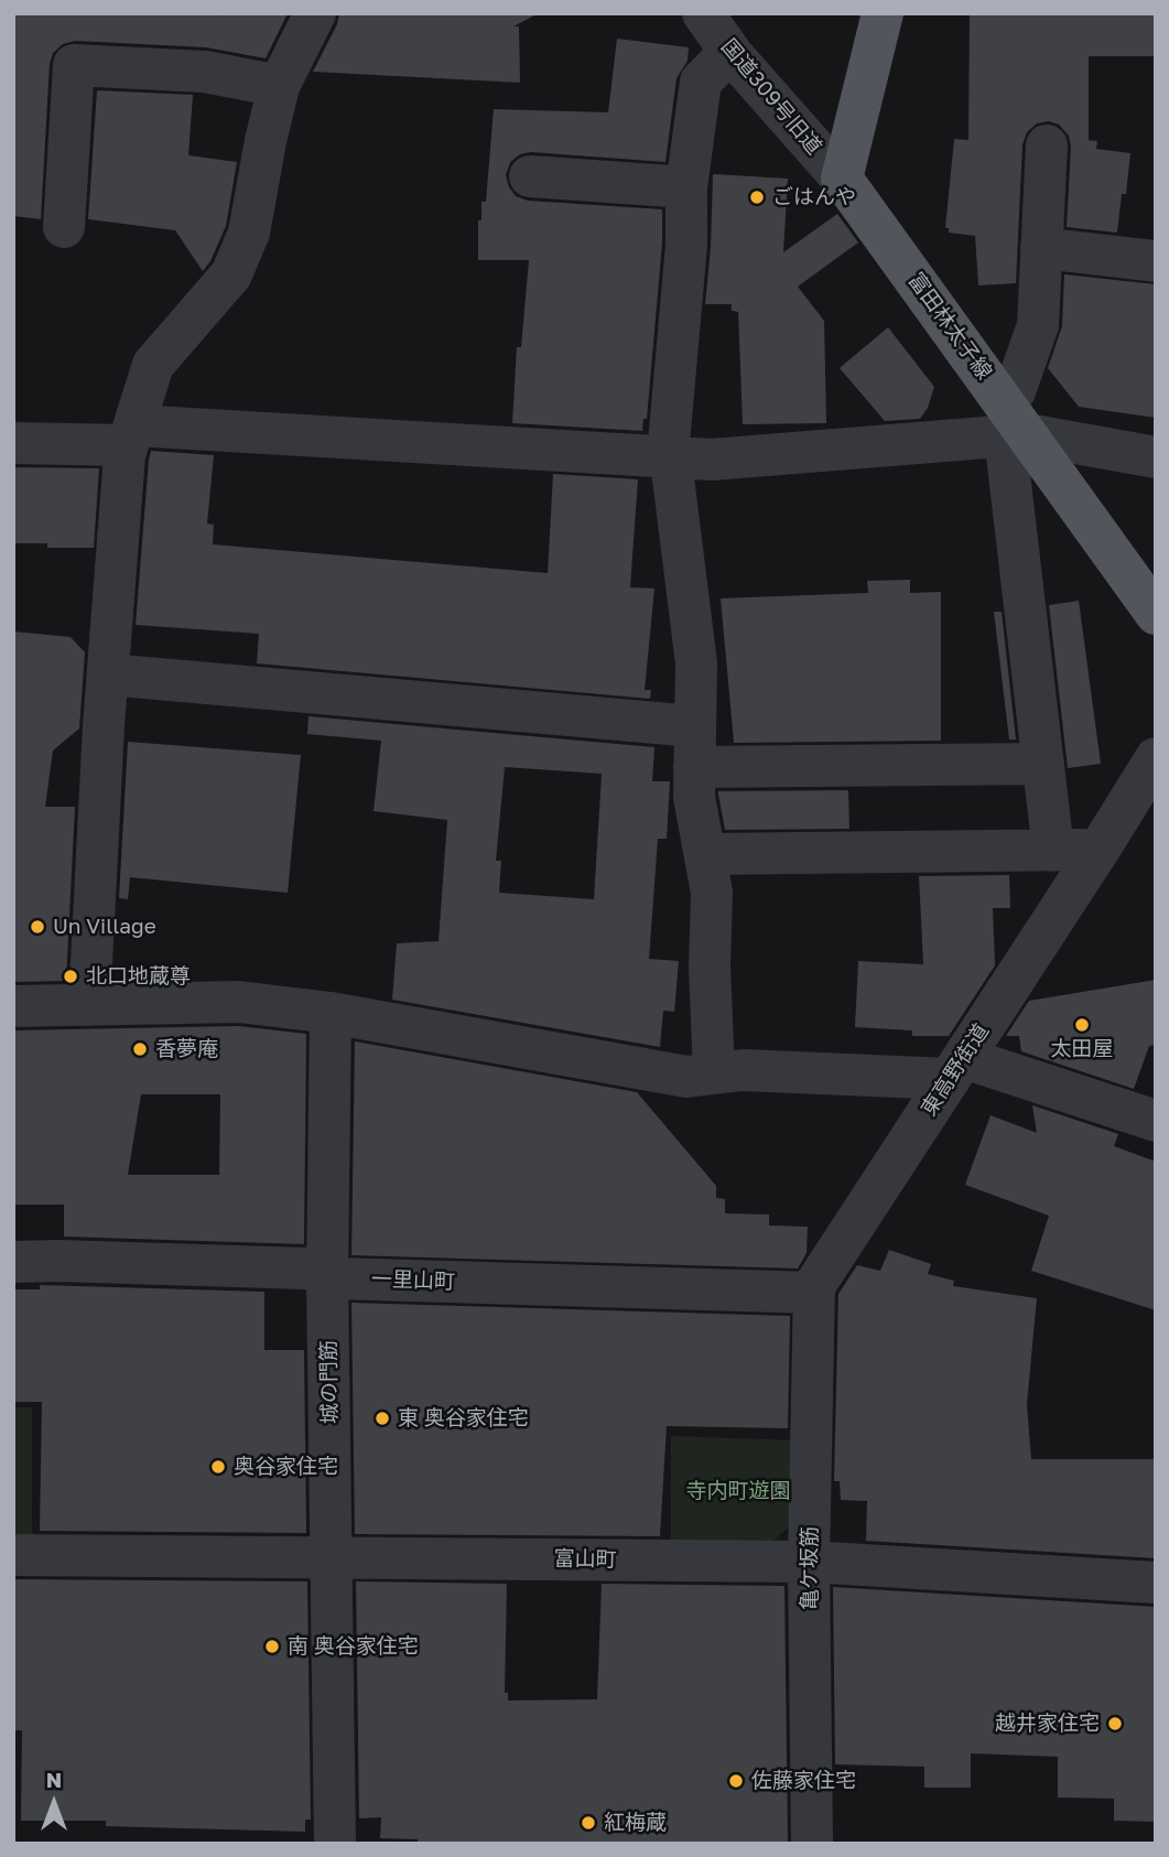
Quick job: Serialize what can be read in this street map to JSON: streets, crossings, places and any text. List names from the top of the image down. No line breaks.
{"streets":{"main road":["富田林太子線"],"street":["国道309号旧道","東高野街道","一里山町","城の門筋","富山町","亀ケ坂筋"]},"crossings":[["国道309号旧道","富田林太子線"],["東高野街道","一里山町"],["東高野街道","亀ケ坂筋"],["一里山町","城の門筋"],["一里山町","亀ケ坂筋"],["城の門筋","富山町"],["富山町","亀ケ坂筋"]],"parks":["寺内町遊園"],"places":["ごはんや","Un Village","北口地蔵尊","太田屋","香夢庵","東 奥谷家住宅","奥谷家住宅","南 奥谷家住宅","越井家住宅","佐藤家住宅","紅梅蔵"],"north":"top"}
